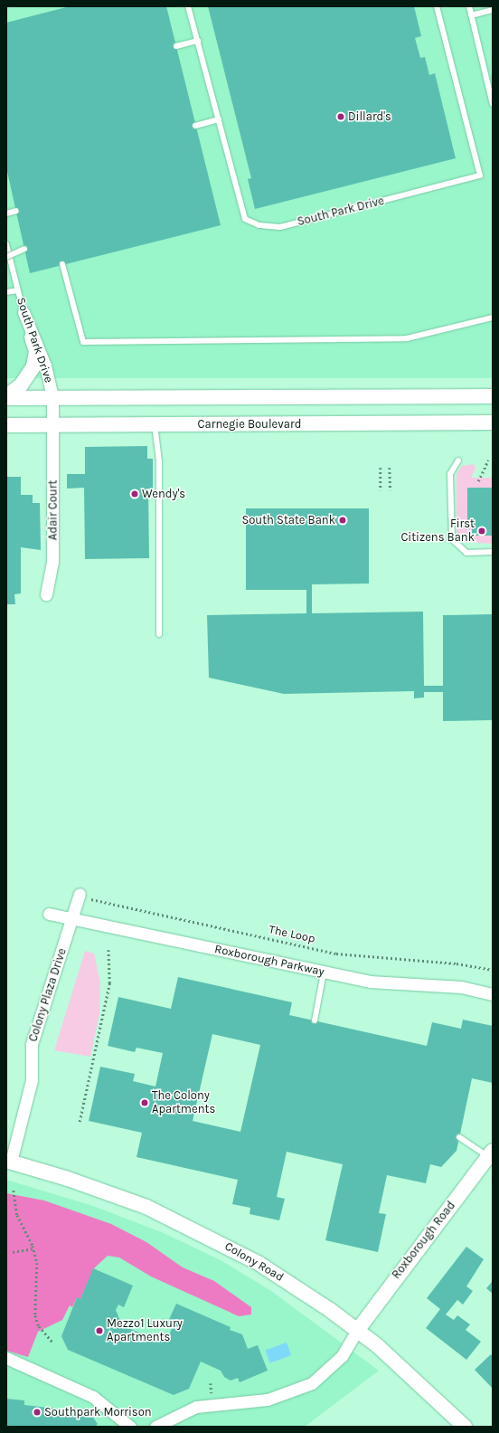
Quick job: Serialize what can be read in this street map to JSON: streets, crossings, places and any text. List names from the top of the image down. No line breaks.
{"streets":{"street":["South Park Drive","Carnegie Boulevard","Adair Court","Roxborough Parkway","Colony Plaza Drive","Roxborough Road","Colony Road"],"path":["The Loop"]},"crossings":[["South Park Drive","Carnegie Boulevard"],["South Park Drive","Adair Court"],["Carnegie Boulevard","Adair Court"],["Roxborough Parkway","Colony Plaza Drive"],["Colony Plaza Drive","Colony Road"],["Roxborough Road","Colony Road"]],"places":["Dillard's","Wendy's","South State Bank","First Citizens Bank","The Colony Apartments","Mezzo1 Luxury Apartments","Southpark Morrison"]}
